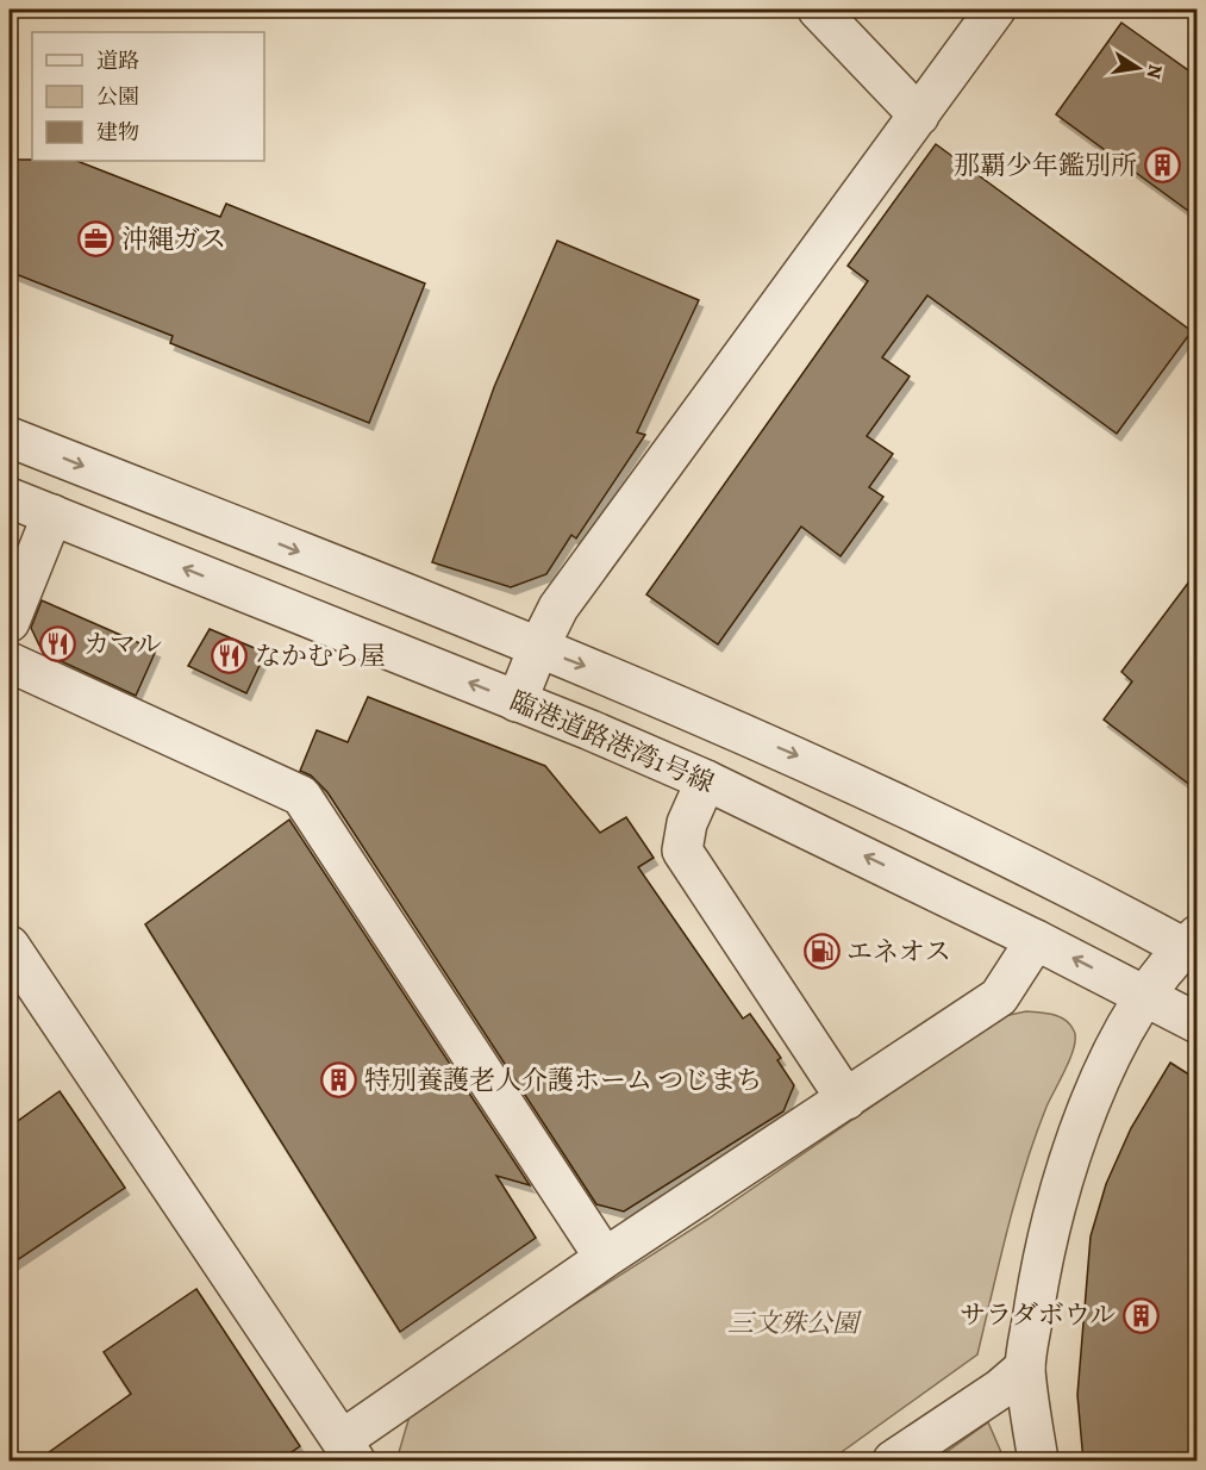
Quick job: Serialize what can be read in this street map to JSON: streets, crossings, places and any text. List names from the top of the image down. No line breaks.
{"streets":{"street":["臨港道路港湾1号線"]},"parks":["三文殊公園"],"places":{"building":["那覇少年鑑別所","特別養護老人介護ホーム つじまち","サラダボウル"],"office":["沖縄ガス"],"restaurant":["カマル","なかむら屋"],"fuel station":["エネオス"]},"legend":["道路","公園","建物"],"north":"right"}
